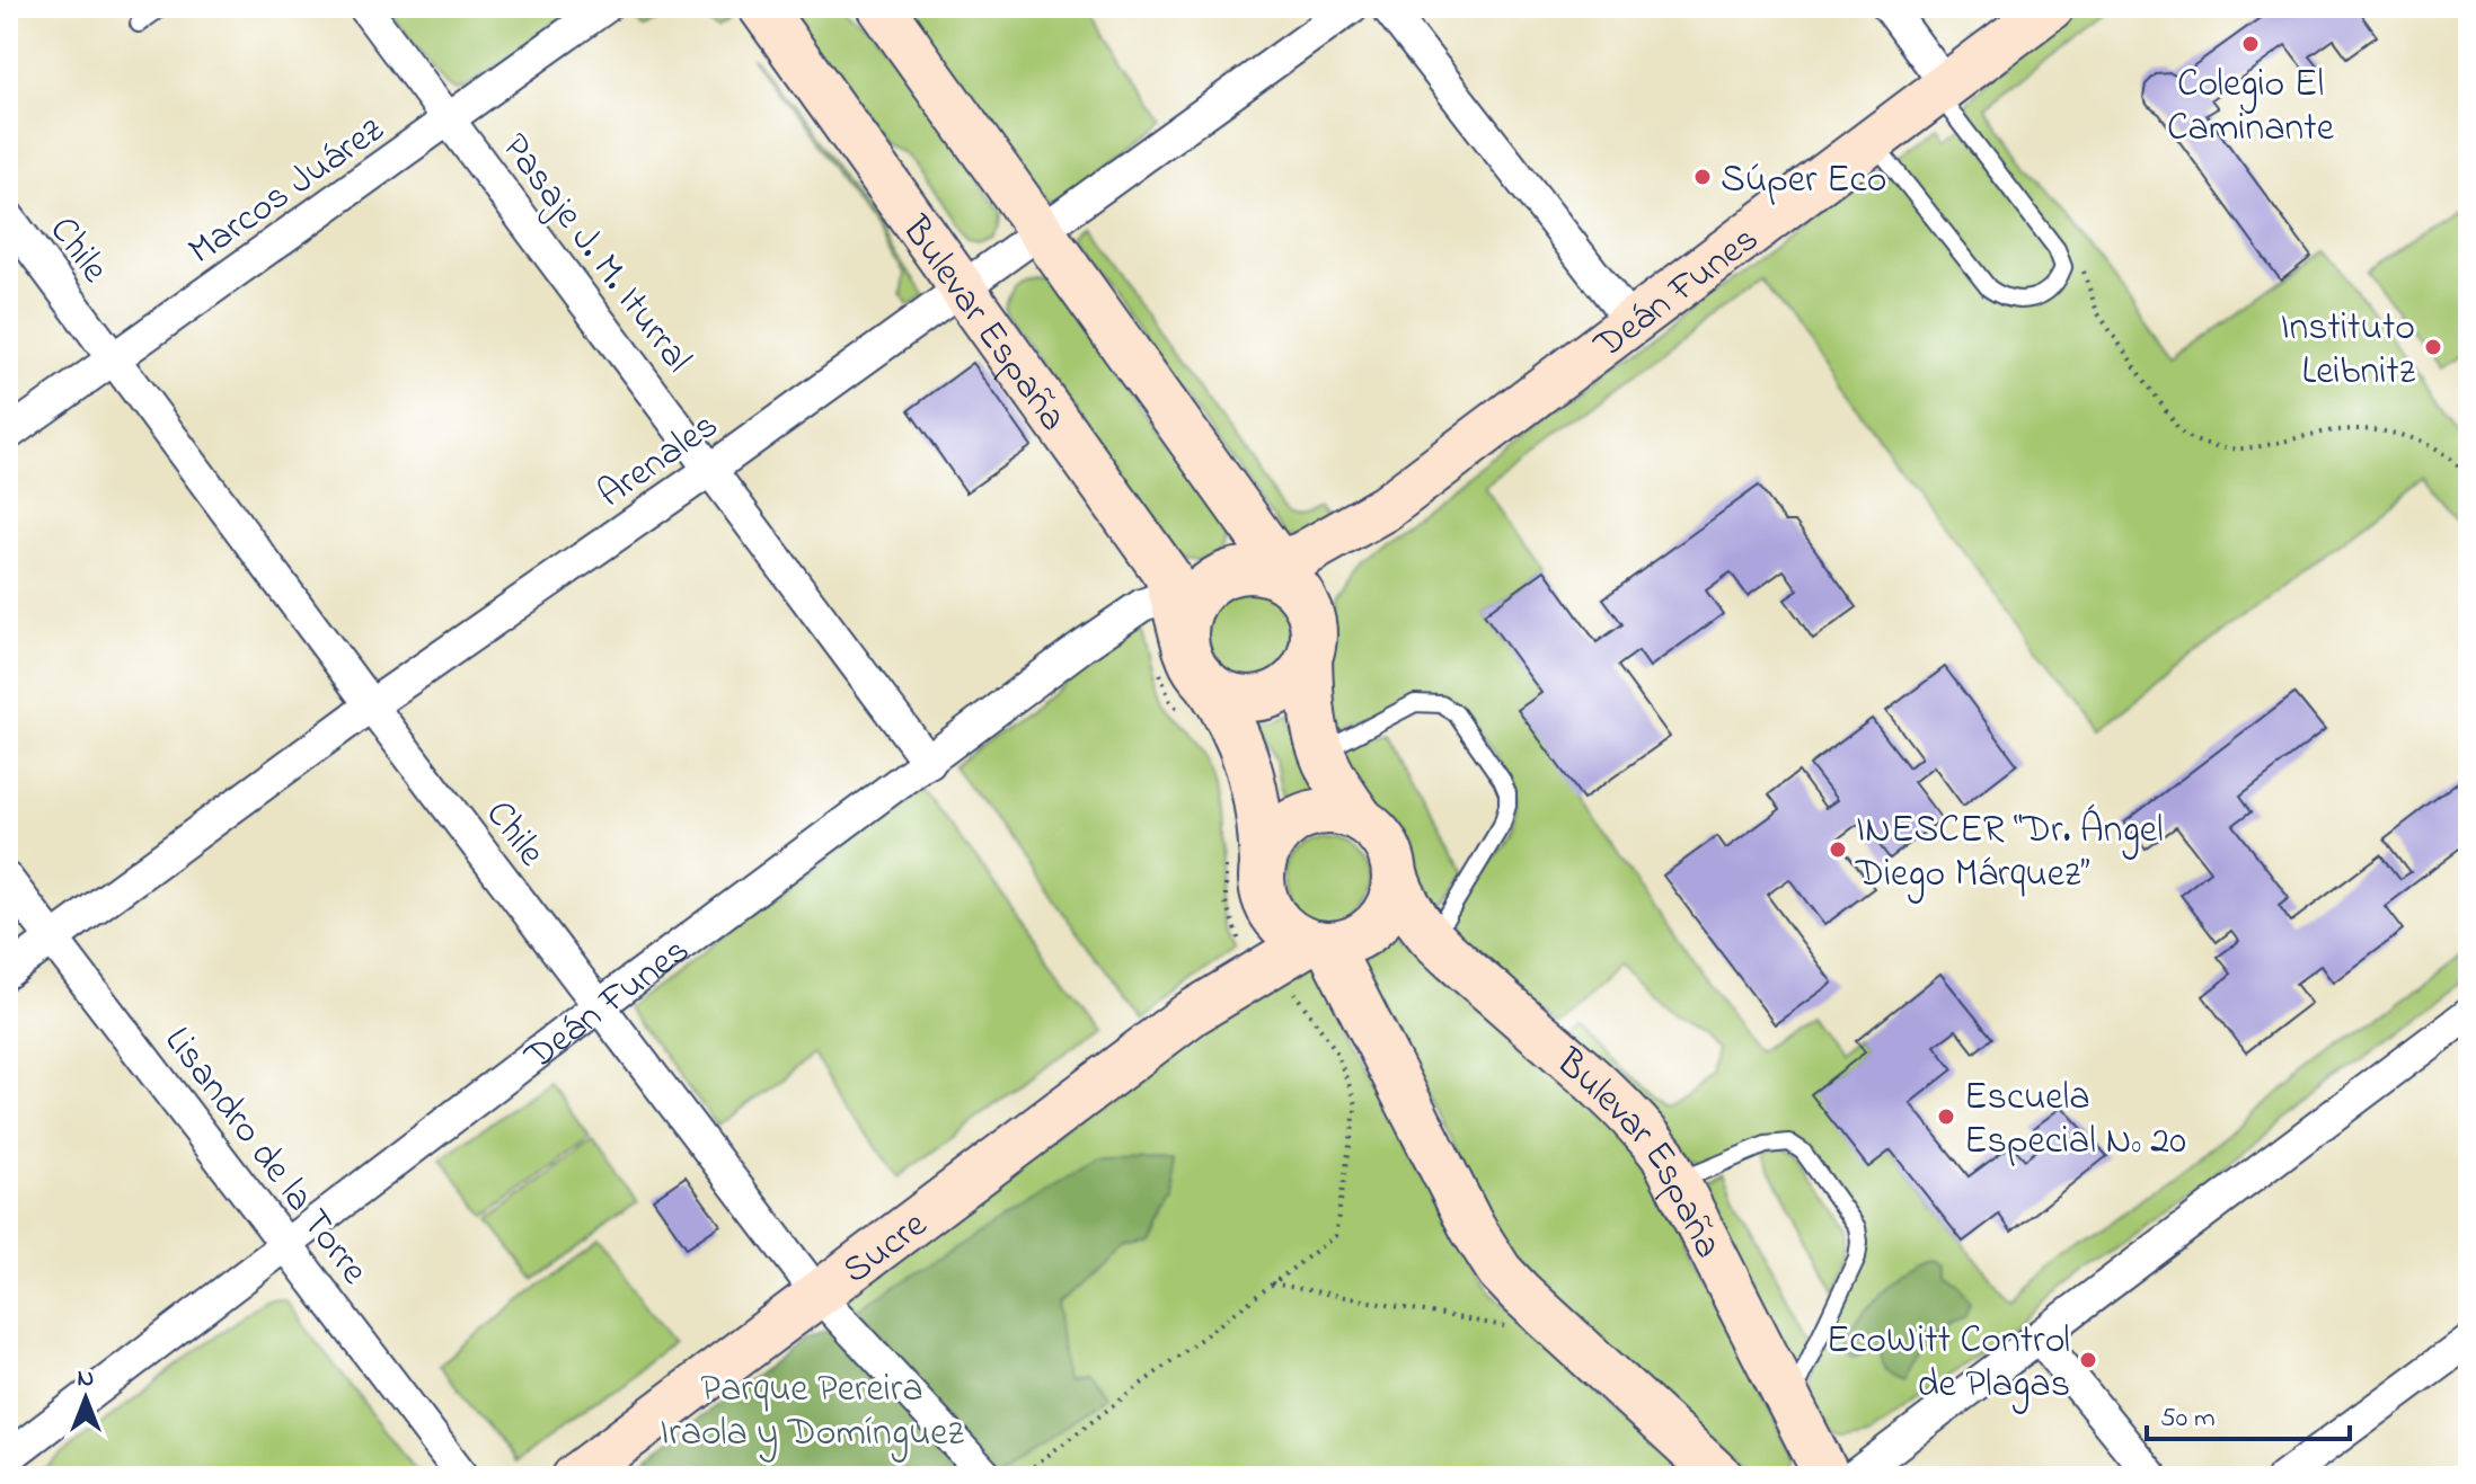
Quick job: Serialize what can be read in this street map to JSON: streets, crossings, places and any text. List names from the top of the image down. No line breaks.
{"streets":{"main road":["Deán Funes","Bulevar España","Sucre"],"street":["Marcos Juárez","Chile","Pasaje J. M. Iturral","Arenales","Lisandro de la Torre"]},"crossings":[["Marcos Juárez","Chile"],["Marcos Juárez","Pasaje J. M. Iturral"],["Chile","Deán Funes"],["Chile","Arenales"],["Chile","Sucre"],["Pasaje J. M. Iturral","Deán Funes"],["Pasaje J. M. Iturral","Arenales"],["Deán Funes","Bulevar España"],["Deán Funes","Lisandro de la Torre"],["Bulevar España","Arenales"],["Bulevar España","Sucre"],["Arenales","Lisandro de la Torre"]],"parks":["Parque Pereira Iraola y Domínguez"],"places":["Colegio El Caminante","Súper Eco","Instituto Leibnitz","INESCER “Dr. Ángel Diego Márquez”","Escuela Especial Nº 20","EcoWitt Control de Plagas"],"scale_bar":"50 m","north":"top"}
